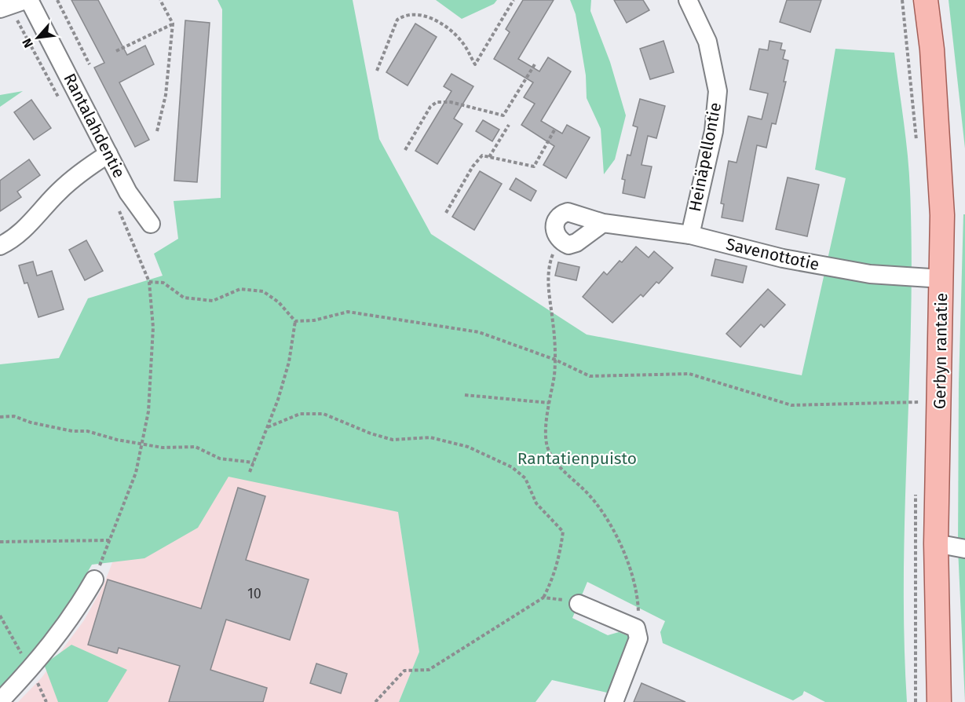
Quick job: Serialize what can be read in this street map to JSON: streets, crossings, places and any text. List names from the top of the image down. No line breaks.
{"streets":{"main road":["Gerbyn rantatie"],"street":["Rantalahdentie","Heinäpellontie","Savenottotie"]},"crossings":[["Heinäpellontie","Savenottotie"],["Savenottotie","Gerbyn rantatie"]],"parks":["Rantatienpuisto"],"house_numbers":["10"],"north":"bottom left"}
